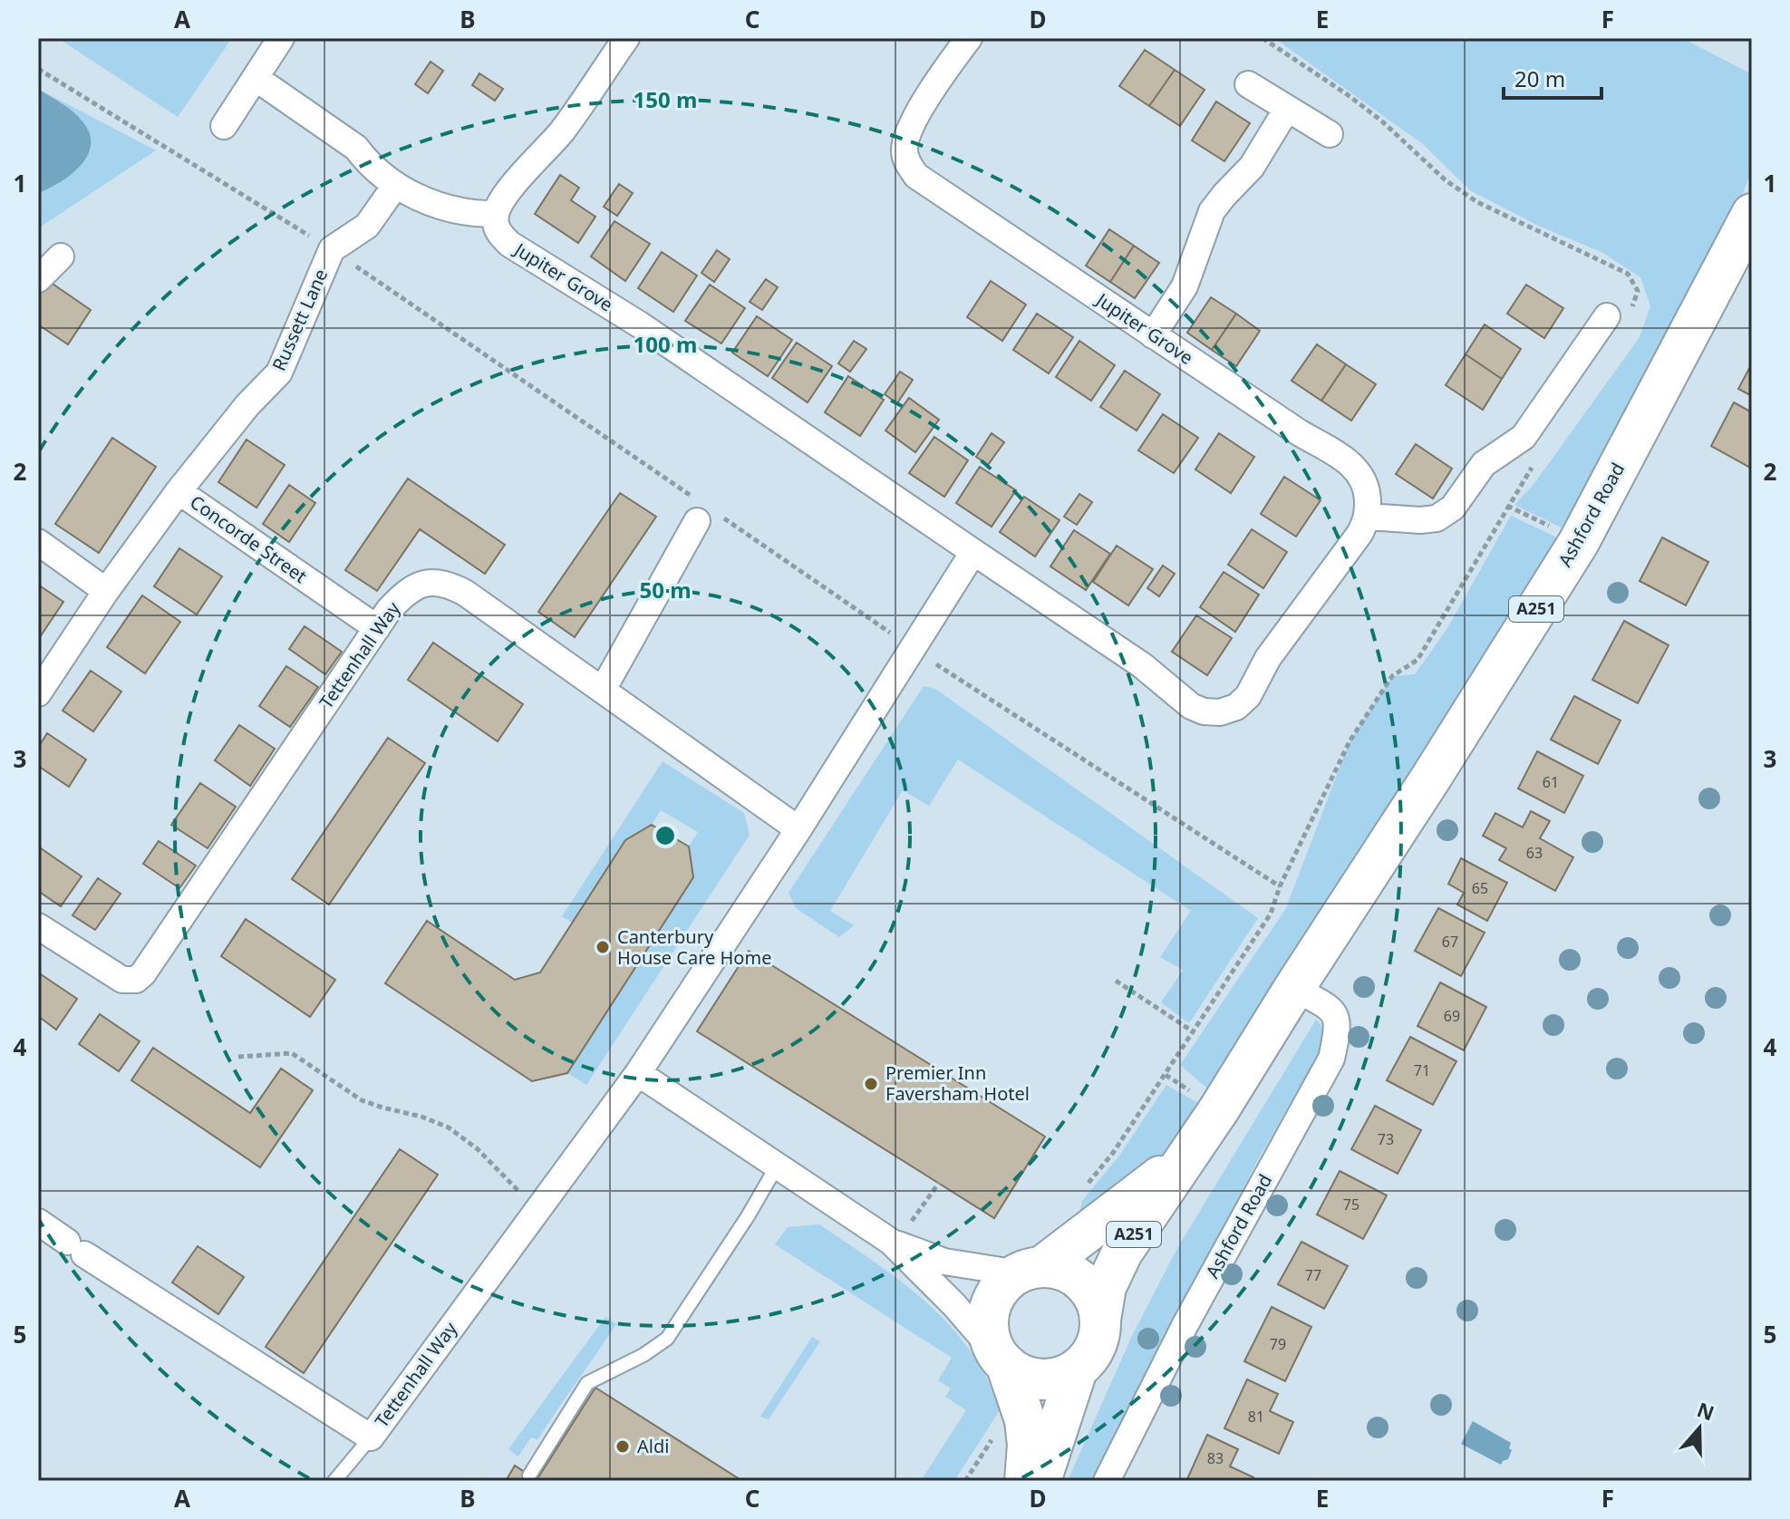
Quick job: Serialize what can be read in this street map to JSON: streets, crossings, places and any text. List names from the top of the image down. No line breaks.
{"streets":{"main road":["Ashford Road","A251"],"street":["Jupiter Grove","Russett Lane","Concorde Street","Tettenhall Way"]},"crossings":[["Russett Lane","Concorde Street"],["Concorde Street","Tettenhall Way"]],"places":["Canterbury House Care Home","Premier Inn Faversham Hotel","Aldi"],"house_numbers":["61","63","65","67","69","71","73","75","77","79","81","83"],"scale_bar":"20 m","north":"top","grid":{"columns":["A","B","C","D","E","F"],"rows":["1","2","3","4","5"]},"rings":["150 m","100 m","50 m"]}
